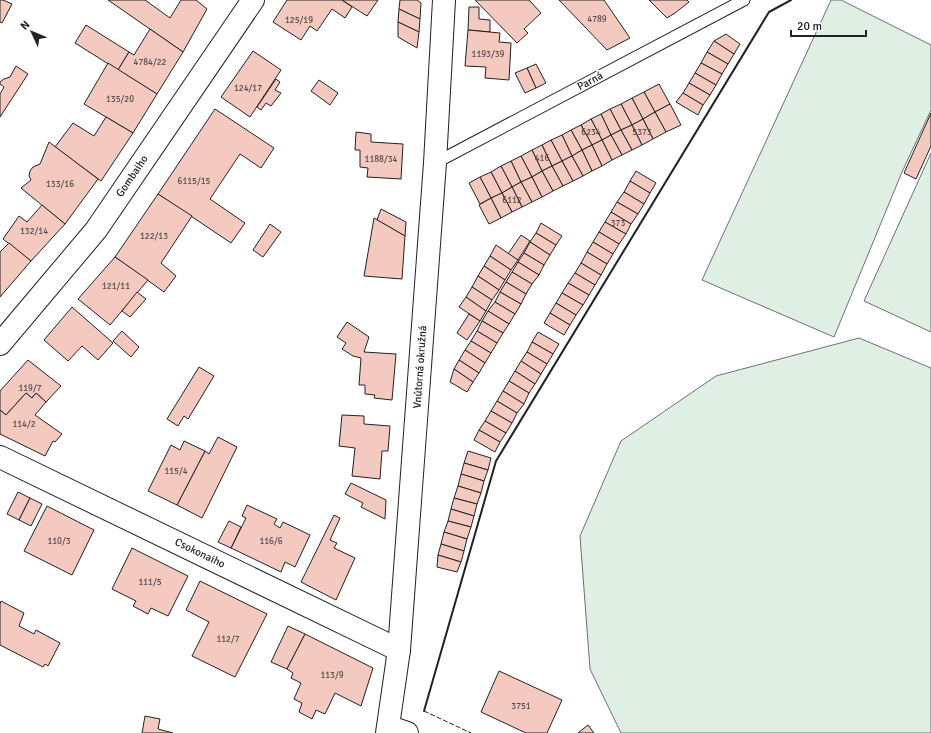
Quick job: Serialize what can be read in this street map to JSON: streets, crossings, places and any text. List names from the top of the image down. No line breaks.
{"streets":{"street":["Gombaiho","Vnútorná okružná","Csokonaiho"],"lane":["Parná"]},"crossings":[["Parná","Vnútorná okružná"],["Vnútorná okružná","Csokonaiho"]],"house_numbers":["4789","125/19","1193/39","4784/22","124/17","135/20","6234","5373","416","1188/34","6115/15","133/16","6112","373","132/14","122/13","121/11","119/7","114/2","115/4","110/3","116/6","111/5","112/7","113/9","3751"],"scale_bar":"20 m","north":"top left"}
